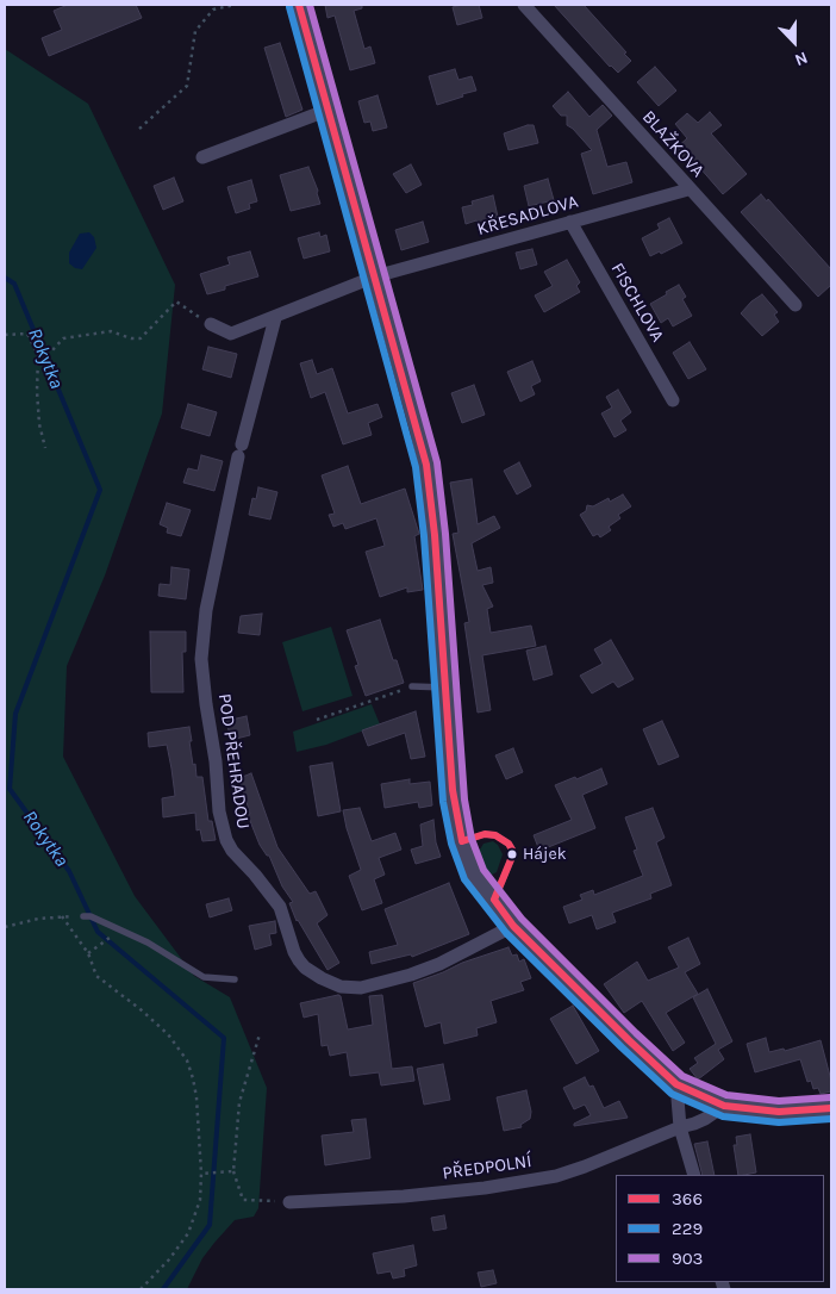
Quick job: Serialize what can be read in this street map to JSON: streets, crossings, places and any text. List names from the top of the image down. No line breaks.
{"streets":{"street":["BLAŽKOVA","KŘESADLOVA","FISCHLOVA","POD PŘEHRADOU","PŘEDPOLNÍ"]},"crossings":[["BLAŽKOVA","KŘESADLOVA"],["KŘESADLOVA","FISCHLOVA"],["KŘESADLOVA","POD PŘEHRADOU"]],"water":["Rokytka"],"places":["Hájek"],"lines":["transit line 366","transit line 903","transit line 229"],"legend":["366","229","903"],"north":"bottom"}
